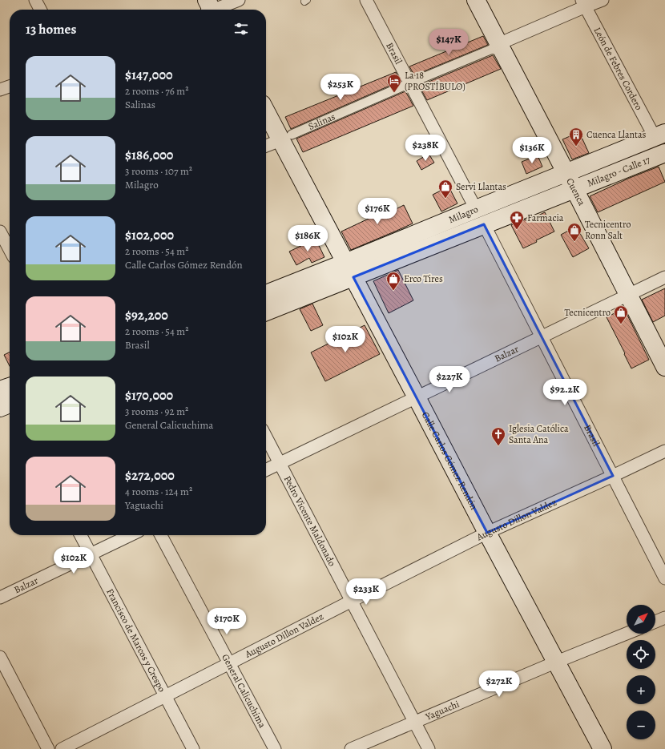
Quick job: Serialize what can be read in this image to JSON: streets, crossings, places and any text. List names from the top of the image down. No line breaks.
{"streets":{"main road":["Milagro - Calle 17","Cuenca","Milagro","Calle Carlos Gómez Rendón"],"street":["Brasil","León de Febres Cordero","Salinas","Balzar","Augusto Dillon Valdez","Pedro Vicente Maldonado","Francisco de Marcos y Crespo","General Calicuchima","Yaguachi"]},"crossings":[["Brasil","Salinas"],["Brasil","Milagro"],["Brasil","Balzar"],["Brasil","Augusto Dillon Valdez"],["León de Febres Cordero","Salinas"],["León de Febres Cordero","Milagro"],["Salinas","Cuenca"],["Salinas","Calle Carlos Gómez Rendón"],["Milagro - Calle 17","Cuenca"],["Milagro - Calle 17","Milagro"],["Cuenca","Milagro"],["Cuenca","Balzar"],["Milagro","Calle Carlos Gómez Rendón"],["Balzar","Calle Carlos Gómez Rendón"],["Balzar","Pedro Vicente Maldonado"],["Balzar","Francisco de Marcos y Crespo"],["Calle Carlos Gómez Rendón","Augusto Dillon Valdez"],["Calle Carlos Gómez Rendón","Yaguachi"],["Augusto Dillon Valdez","Pedro Vicente Maldonado"],["Augusto Dillon Valdez","Francisco de Marcos y Crespo"],["Augusto Dillon Valdez","General Calicuchima"],["Pedro Vicente Maldonado","Yaguachi"]],"places":{"hotel":["La 18 (PROSTÍBULO)"],"building":["Cuenca Llantas"],"shop":["Servi Llantas","Tecnicentro Ronn Salt","Erco Tires","Tecnicentro"],"pharmacy":["Farmacia"],"church":["Iglesia Católica Santa Ana"]},"north":"top right","page":{"heading":"13 homes","price":["$147K","$253K","$238K","$136K","$176K","$186K","$102K","$227K","$92.2K","$102K","$233K","$170K","$272K"],"list":[{"name":"$147,000","note":"2 rooms · 76 m² · Salinas"},{"name":"$186,000","note":"3 rooms · 107 m² · Milagro"},{"name":"$102,000","note":"2 rooms · 54 m² · Calle Carlos Gómez Rendón"},{"name":"$92,200","note":"2 rooms · 54 m² · Brasil"},{"name":"$170,000","note":"3 rooms · 92 m² · General Calicuchima"},{"name":"$272,000","note":"4 rooms · 124 m² · Yaguachi"}],"map_buttons":["+","−"]}}
